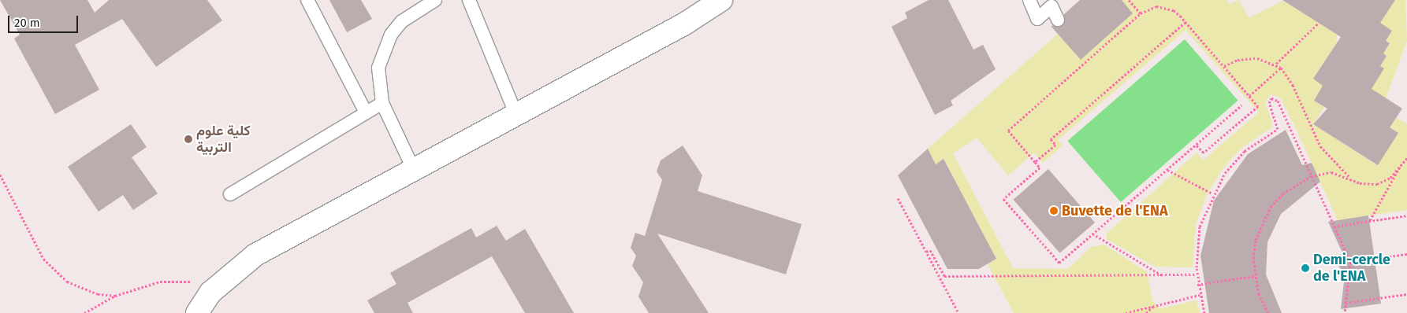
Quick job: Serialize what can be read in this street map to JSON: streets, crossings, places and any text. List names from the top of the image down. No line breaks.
{"places":["كلية علوم التربية","Buvette de l'ENA","Demi-cercle de l'ENA"],"scale_bar":"20 m"}
